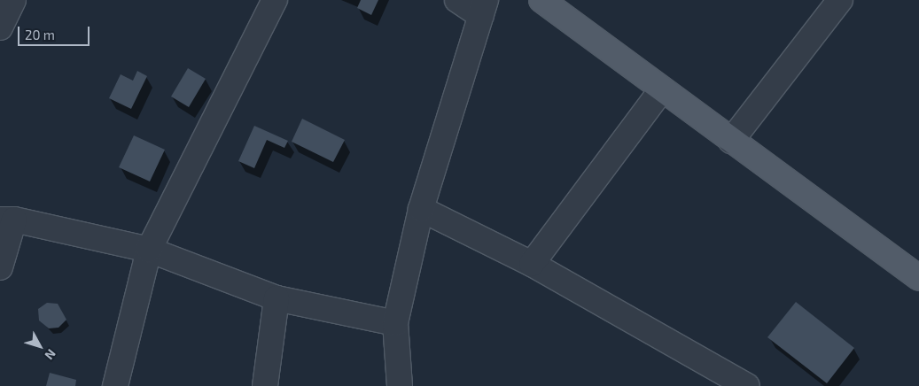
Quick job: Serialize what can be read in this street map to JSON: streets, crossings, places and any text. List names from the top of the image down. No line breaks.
{"scale_bar":"20 m","north":"bottom right"}
